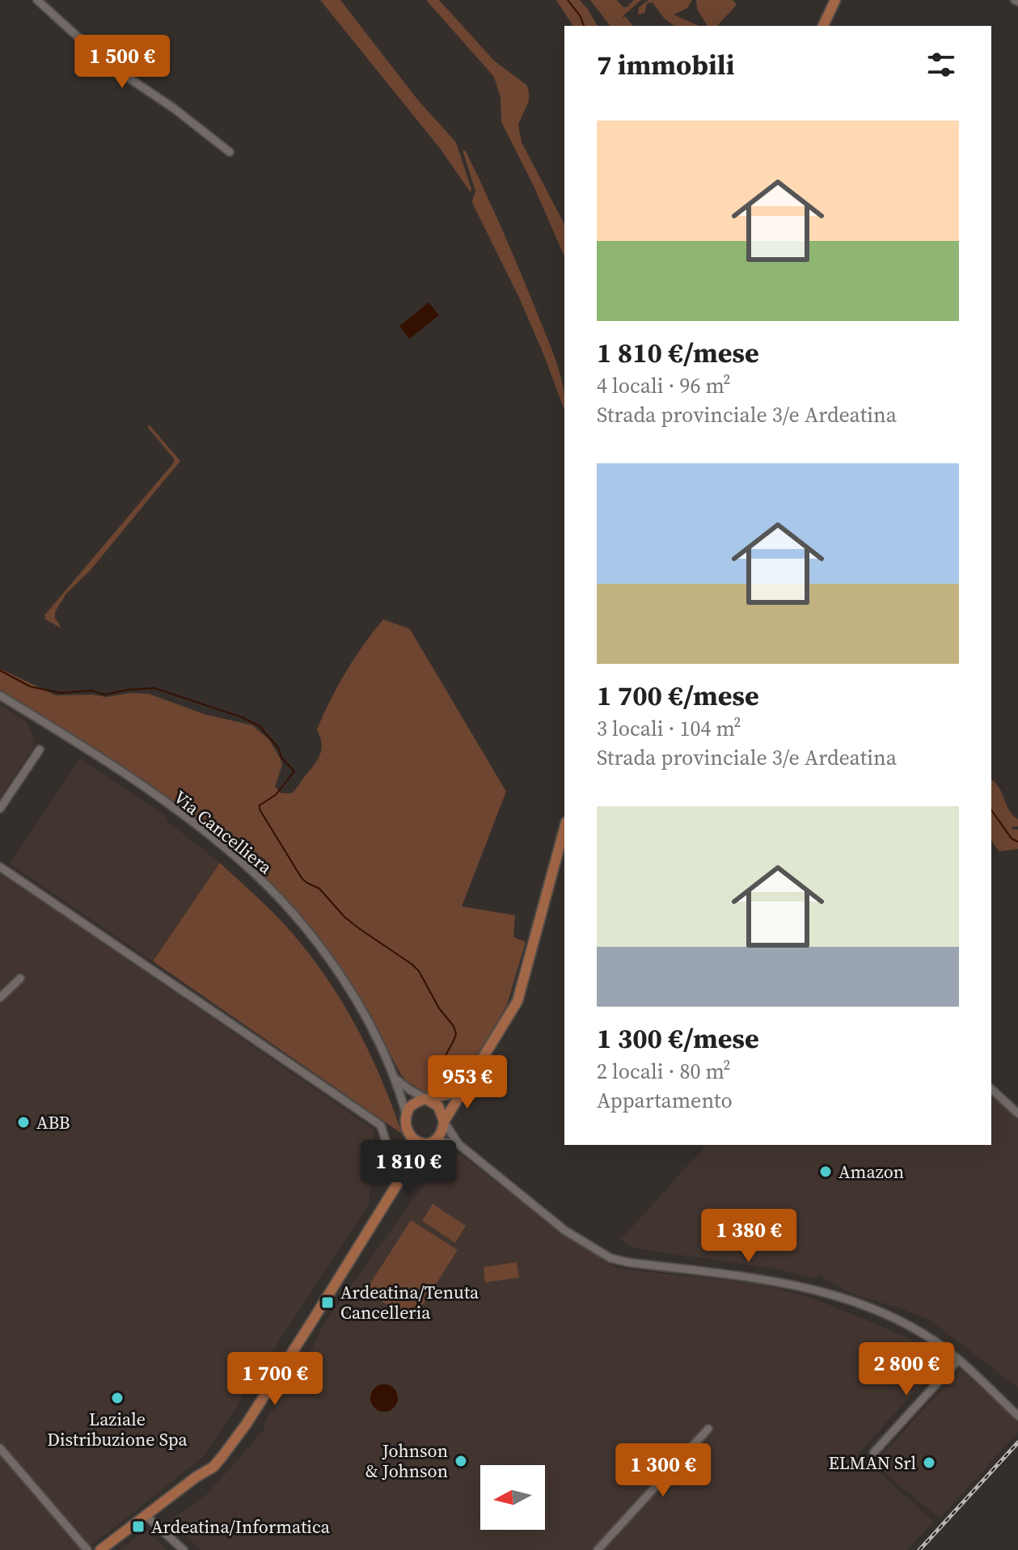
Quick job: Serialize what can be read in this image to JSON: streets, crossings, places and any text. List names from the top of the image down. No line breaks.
{"streets":{"street":["Via Cancelliera"]},"places":{"other":["ABB","Amazon","Laziale Distribuzione Spa","Johnson & Johnson","ELMAN Srl"],"transit":["Ardeatina/Tenuta Cancelleria","Ardeatina/Informatica"]},"north":"left","page":{"heading":"7 immobili","price":["1 500 €","953 €","1 810 €","1 380 €","2 800 €","1 700 €","1 300 €"],"list":[{"name":"1 810 €/mese","note":"4 locali · 96 m² · Strada provinciale 3/e Ardeatina"},{"name":"1 700 €/mese","note":"3 locali · 104 m² · Strada provinciale 3/e Ardeatina"},{"name":"1 300 €/mese","note":"2 locali · 80 m² · Appartamento"}]}}
